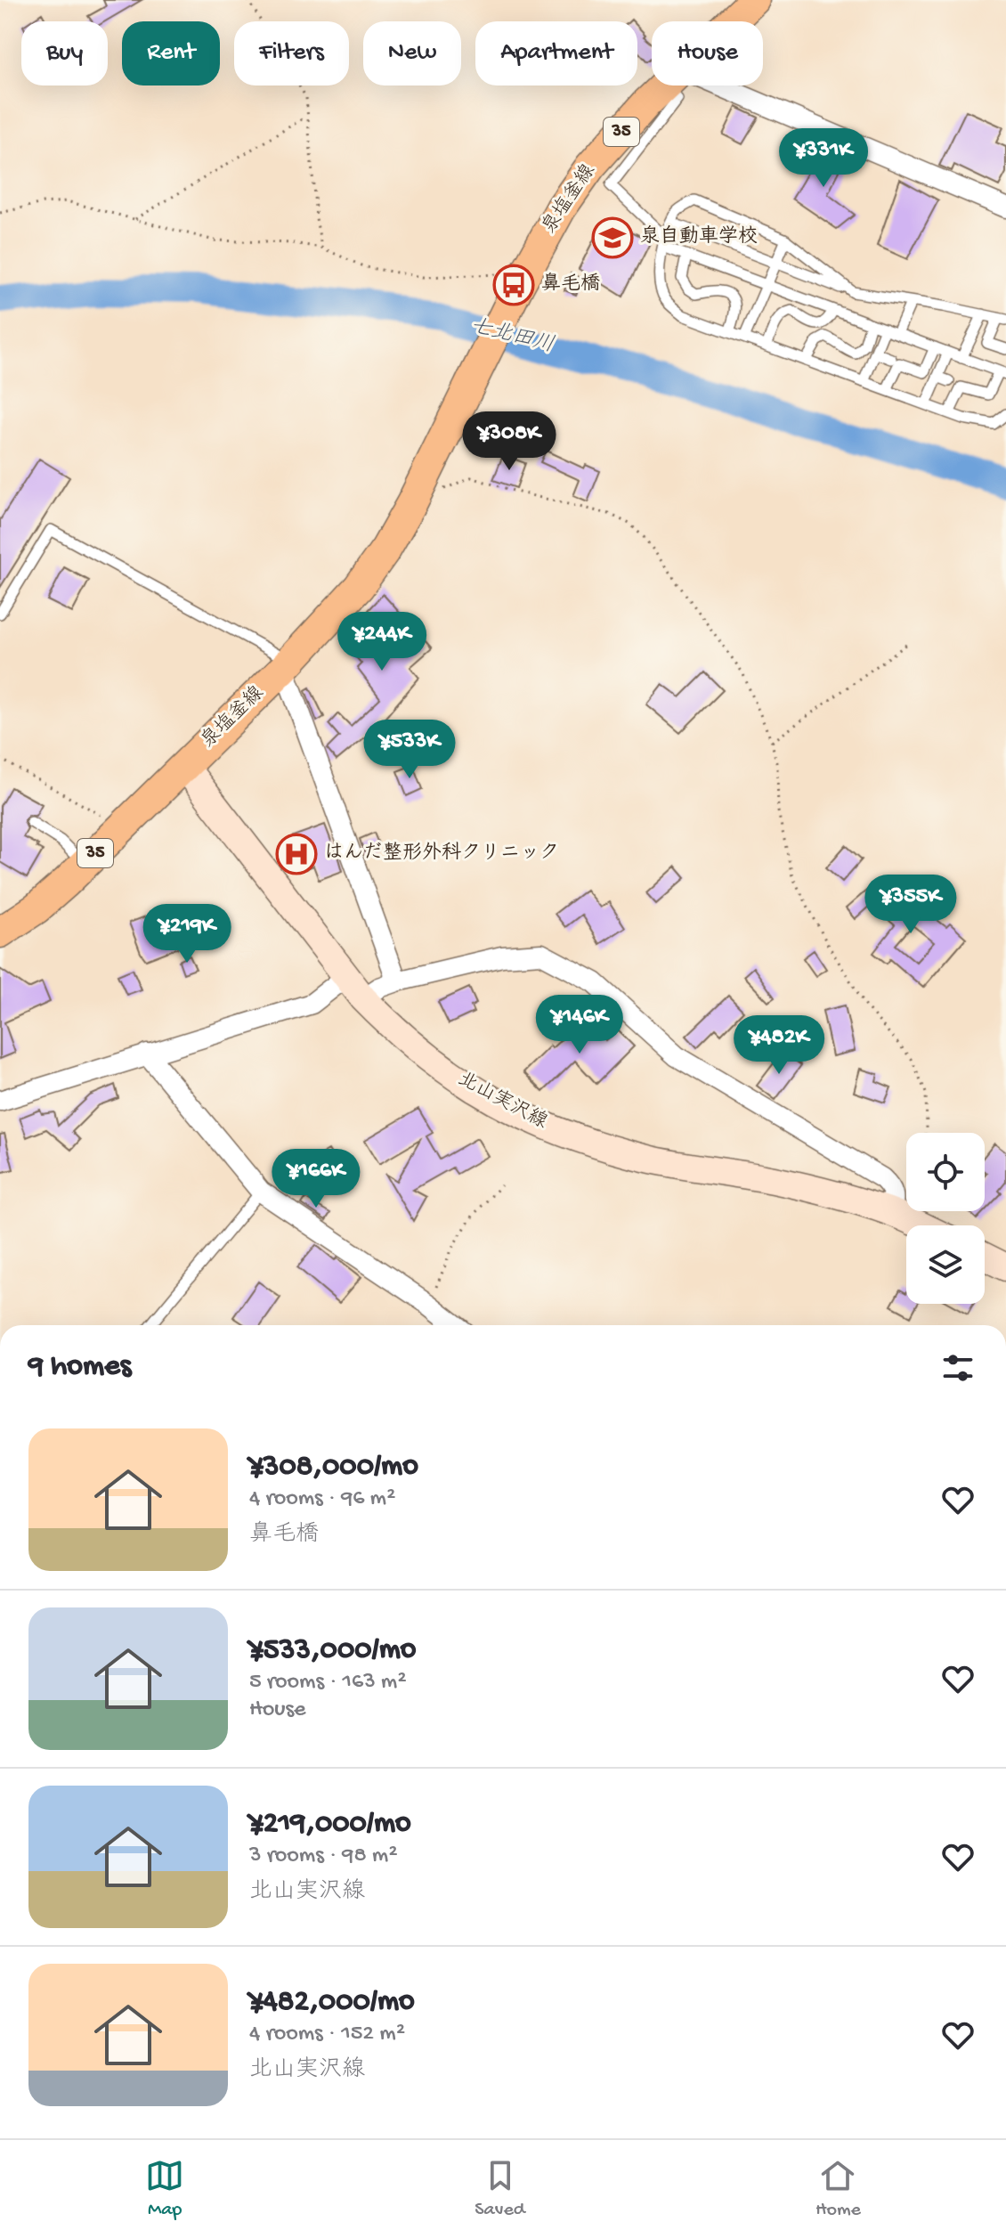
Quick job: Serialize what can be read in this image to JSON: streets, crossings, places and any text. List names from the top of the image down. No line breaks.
{"streets":{"main road":["35","泉塩釜線"],"street":["北山実沢線"]},"crossings":[["泉塩釜線","北山実沢線"]],"water":["七北田川"],"places":{"school or university":["泉自動車学校"],"bus stop":["鼻毛橋"],"hospital":["はんだ整形外科クリニック"]},"page":{"chip":["Buy","Rent","Filters","New","Apartment","House"],"price":["¥331K","¥308K","¥244K","¥533K","¥355K","¥219K","¥146K","¥482K","¥166K"],"heading":"9 homes","list":[{"name":"¥308,000/mo","note":"4 rooms · 96 m² · 鼻毛橋"},{"name":"¥533,000/mo","note":"5 rooms · 163 m² · House"},{"name":"¥219,000/mo","note":"3 rooms · 98 m² · 北山実沢線"},{"name":"¥482,000/mo","note":"4 rooms · 152 m² · 北山実沢線"}],"tabs":["Map","Saved","Home"]}}
